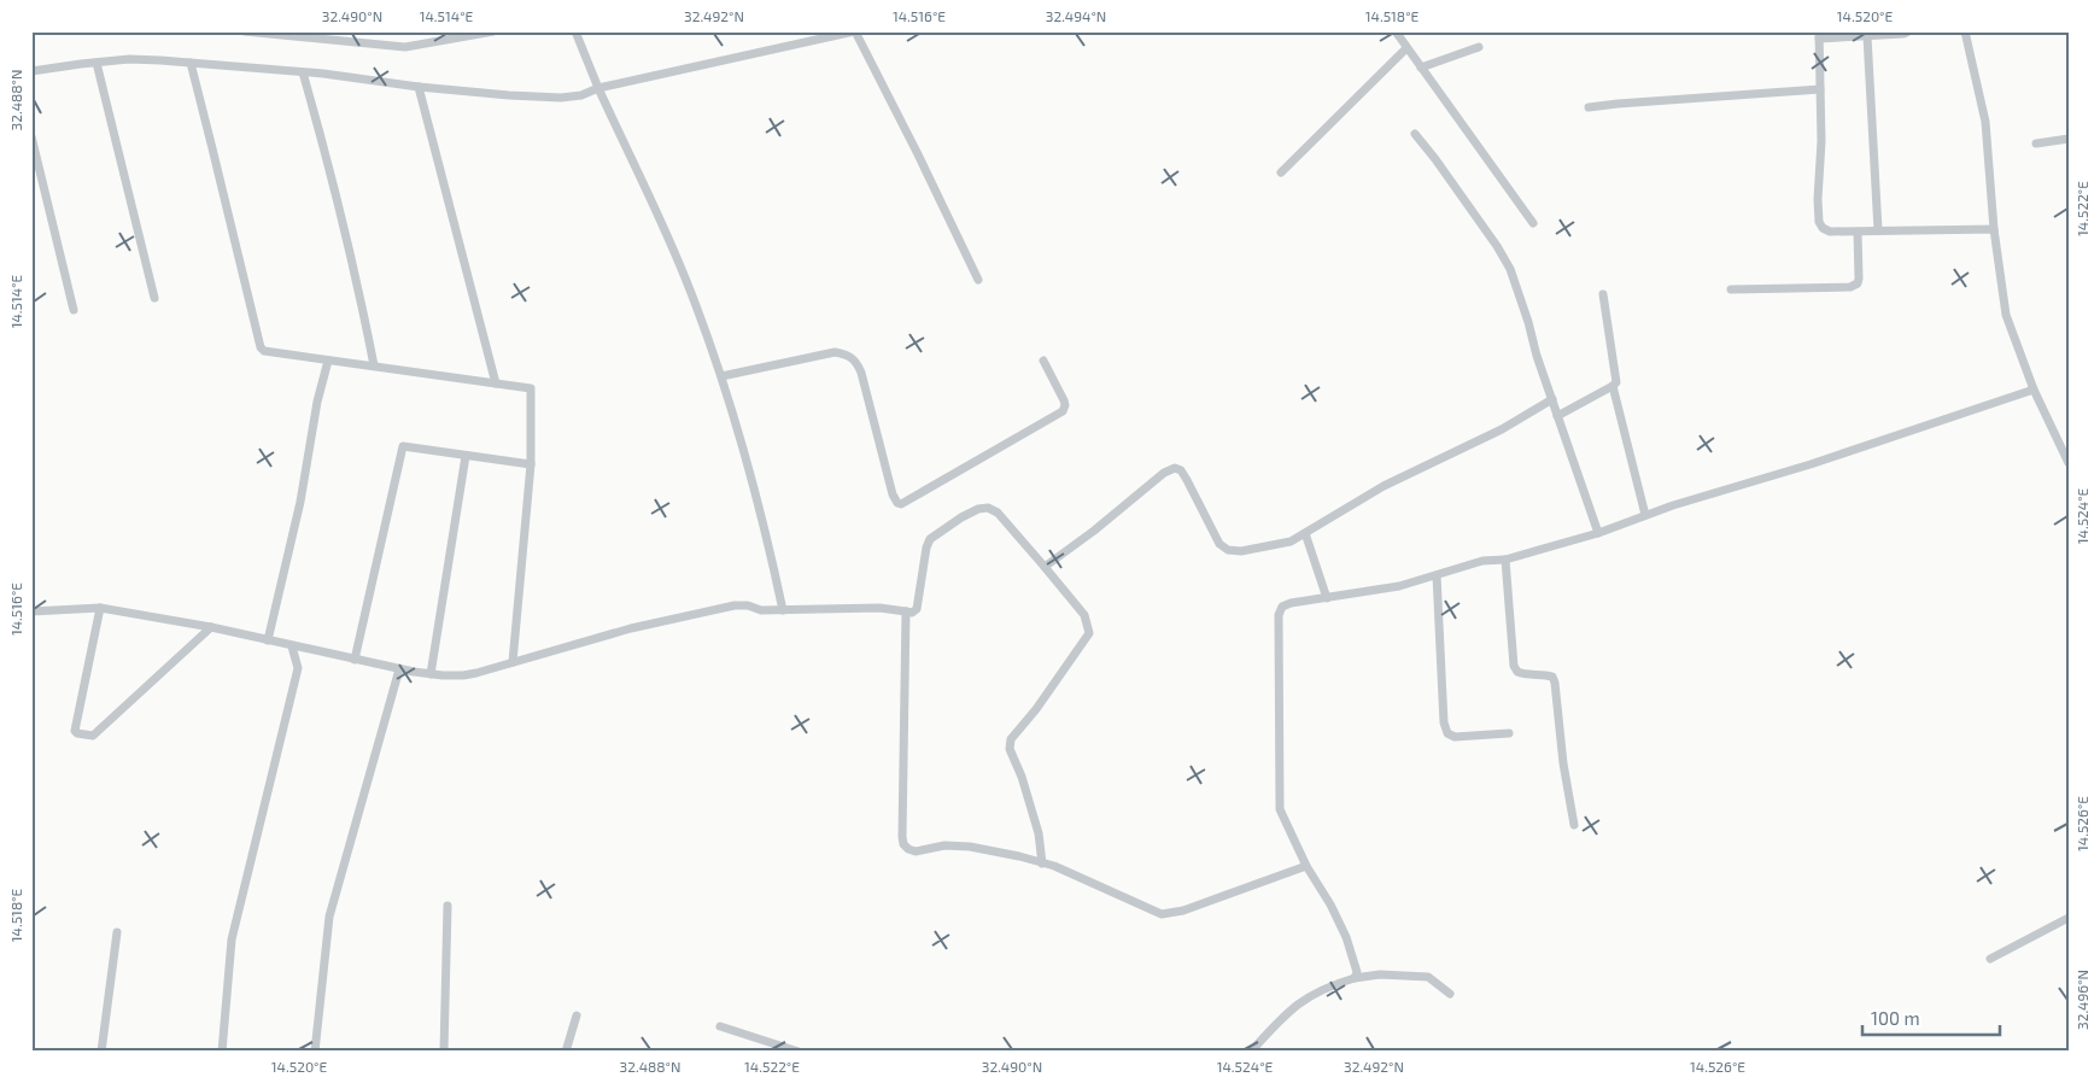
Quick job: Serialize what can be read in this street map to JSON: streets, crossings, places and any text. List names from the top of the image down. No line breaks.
{"scale_bar":"100 m","coordinates":["32.490°N","14.514°E","32.492°N","14.516°E","32.494°N","14.518°E","14.520°E","32.488°N","14.522°E","14.524°E","14.526°E","32.496°N"]}
